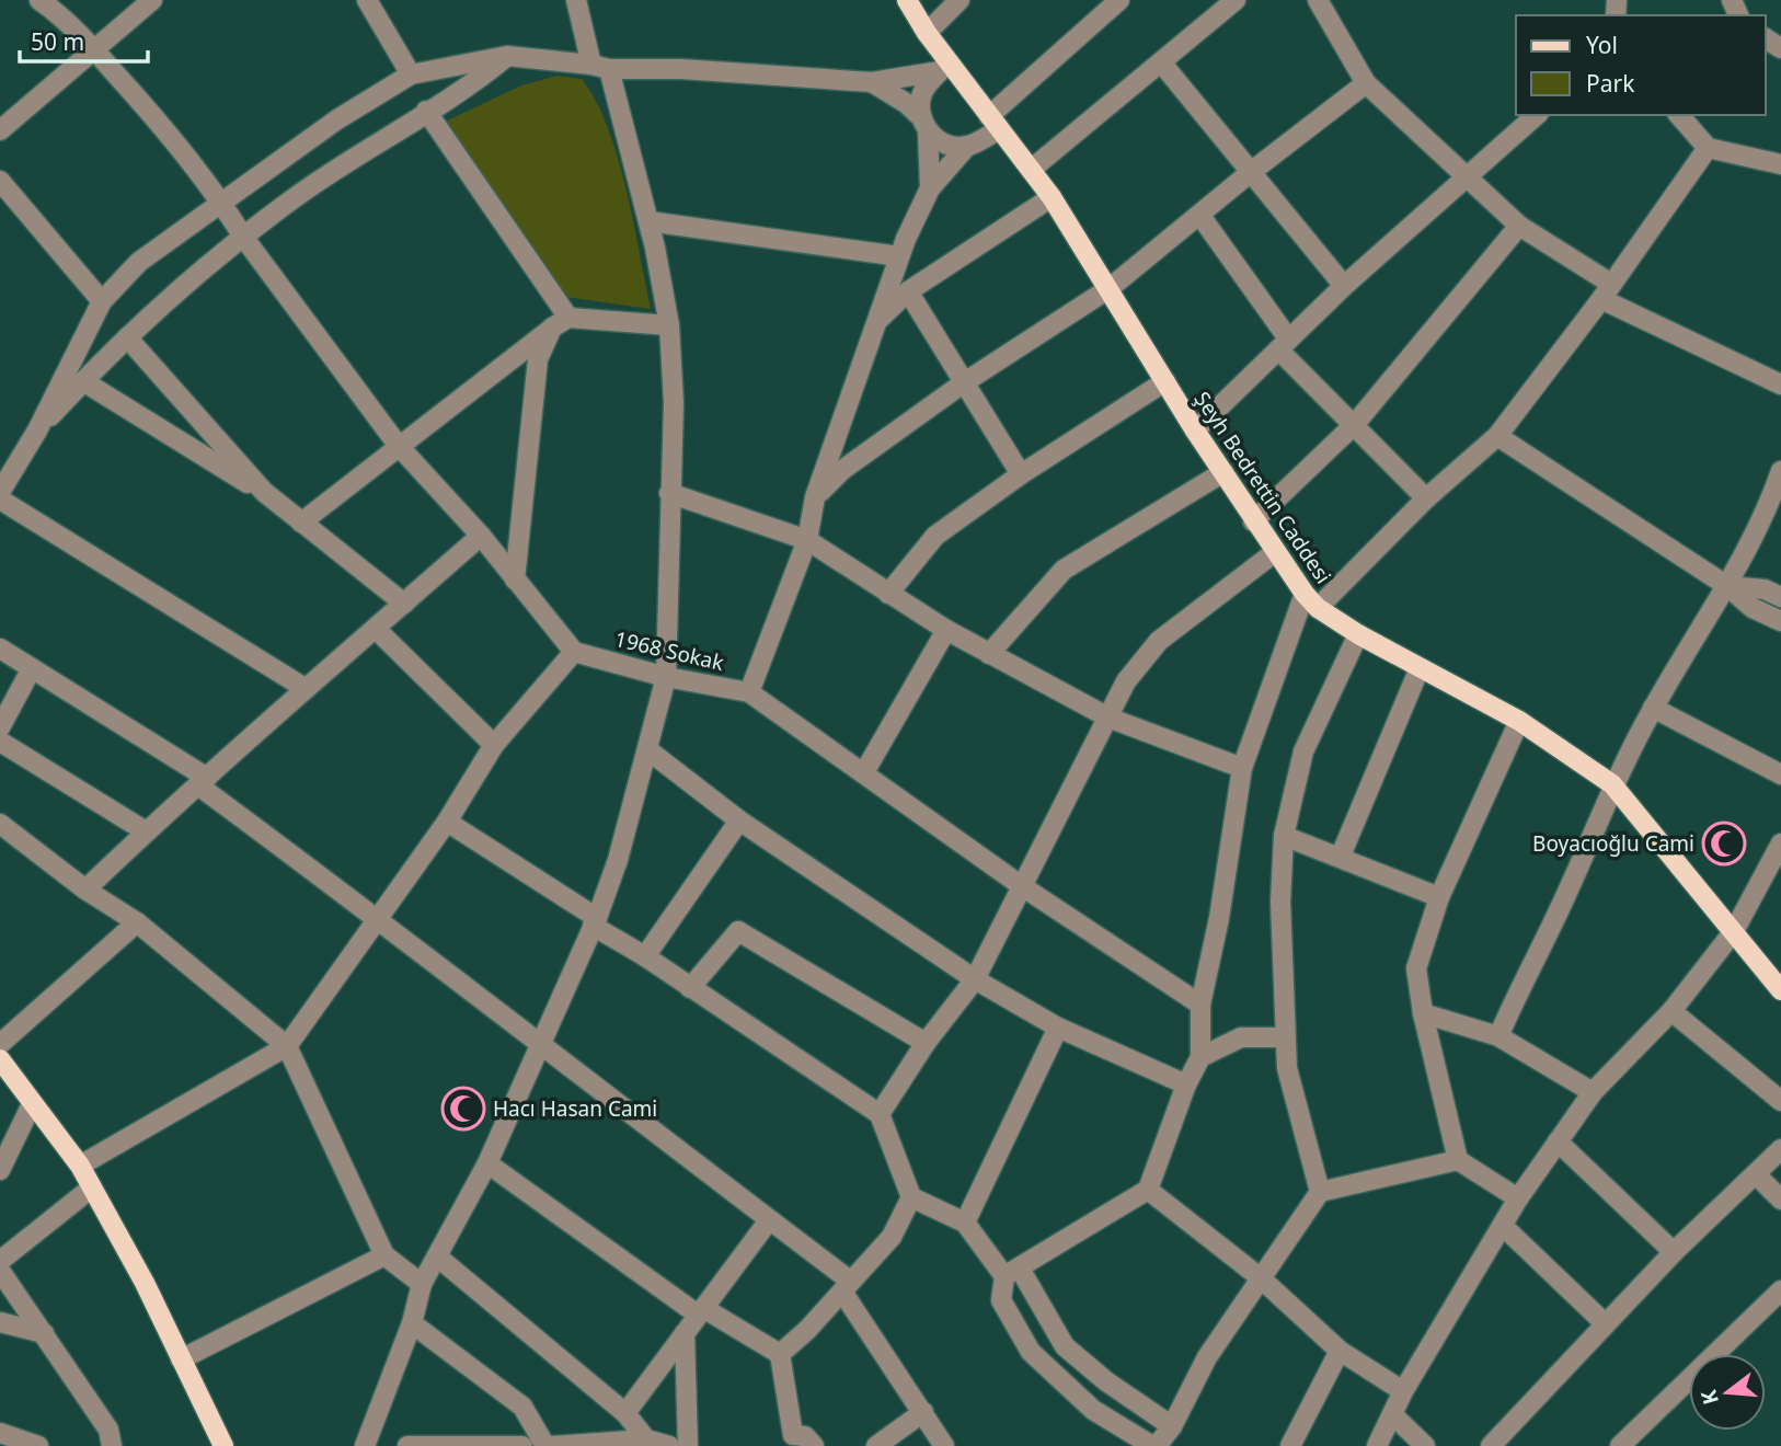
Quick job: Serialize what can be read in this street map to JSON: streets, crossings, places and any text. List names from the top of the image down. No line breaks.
{"streets":{"main road":["Şeyh Bedrettin Caddesi"],"street":["1968 Sokak"]},"places":{"mosque":["Boyacıoğlu Cami","Hacı Hasan Cami"]},"legend":["Yol","Park"],"scale_bar":"50 m","north":"left"}
